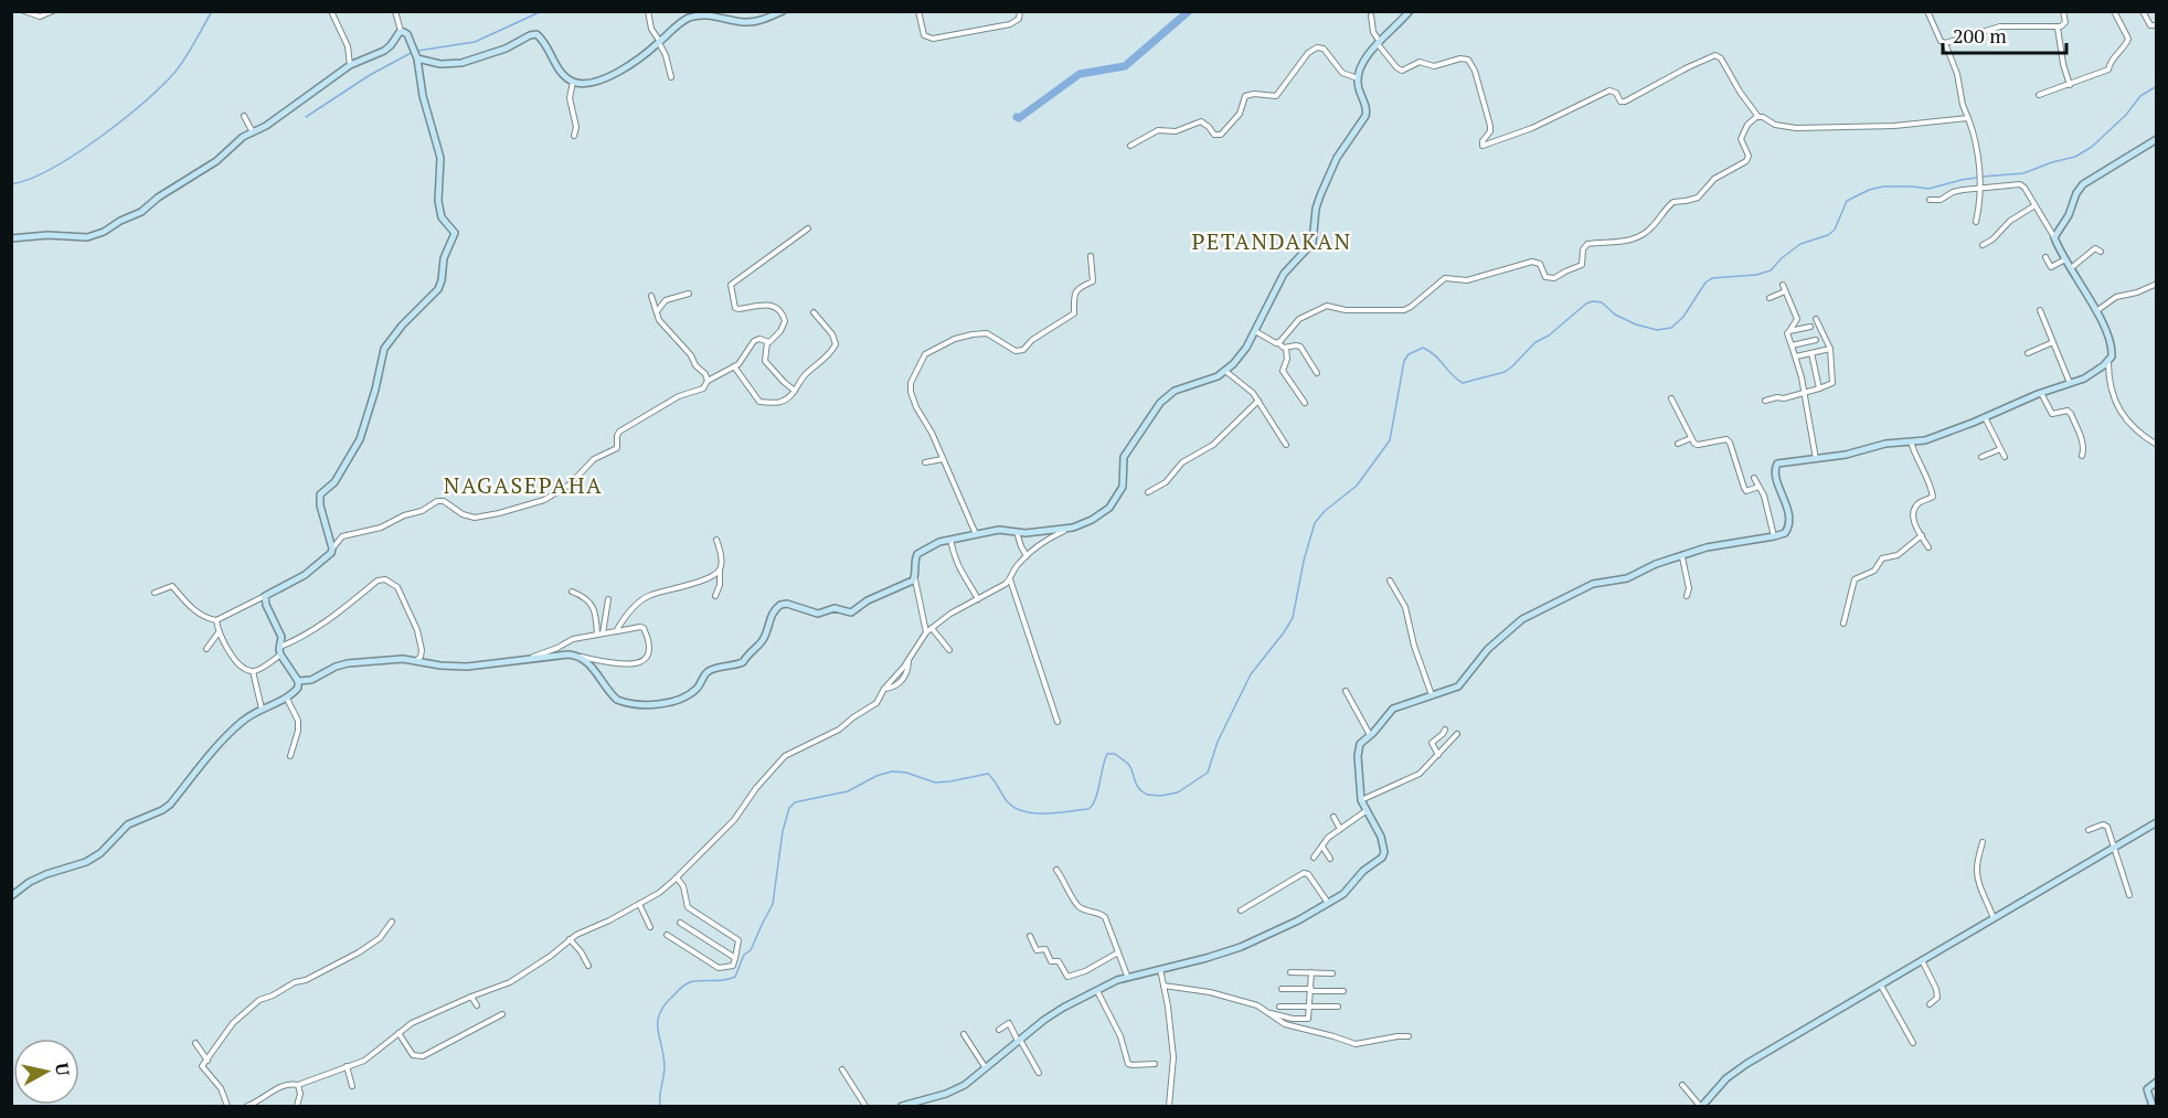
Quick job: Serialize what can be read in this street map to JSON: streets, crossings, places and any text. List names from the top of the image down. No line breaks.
{"districts":["PETANDAKAN","NAGASEPAHA"],"scale_bar":"200 m","north":"right"}
